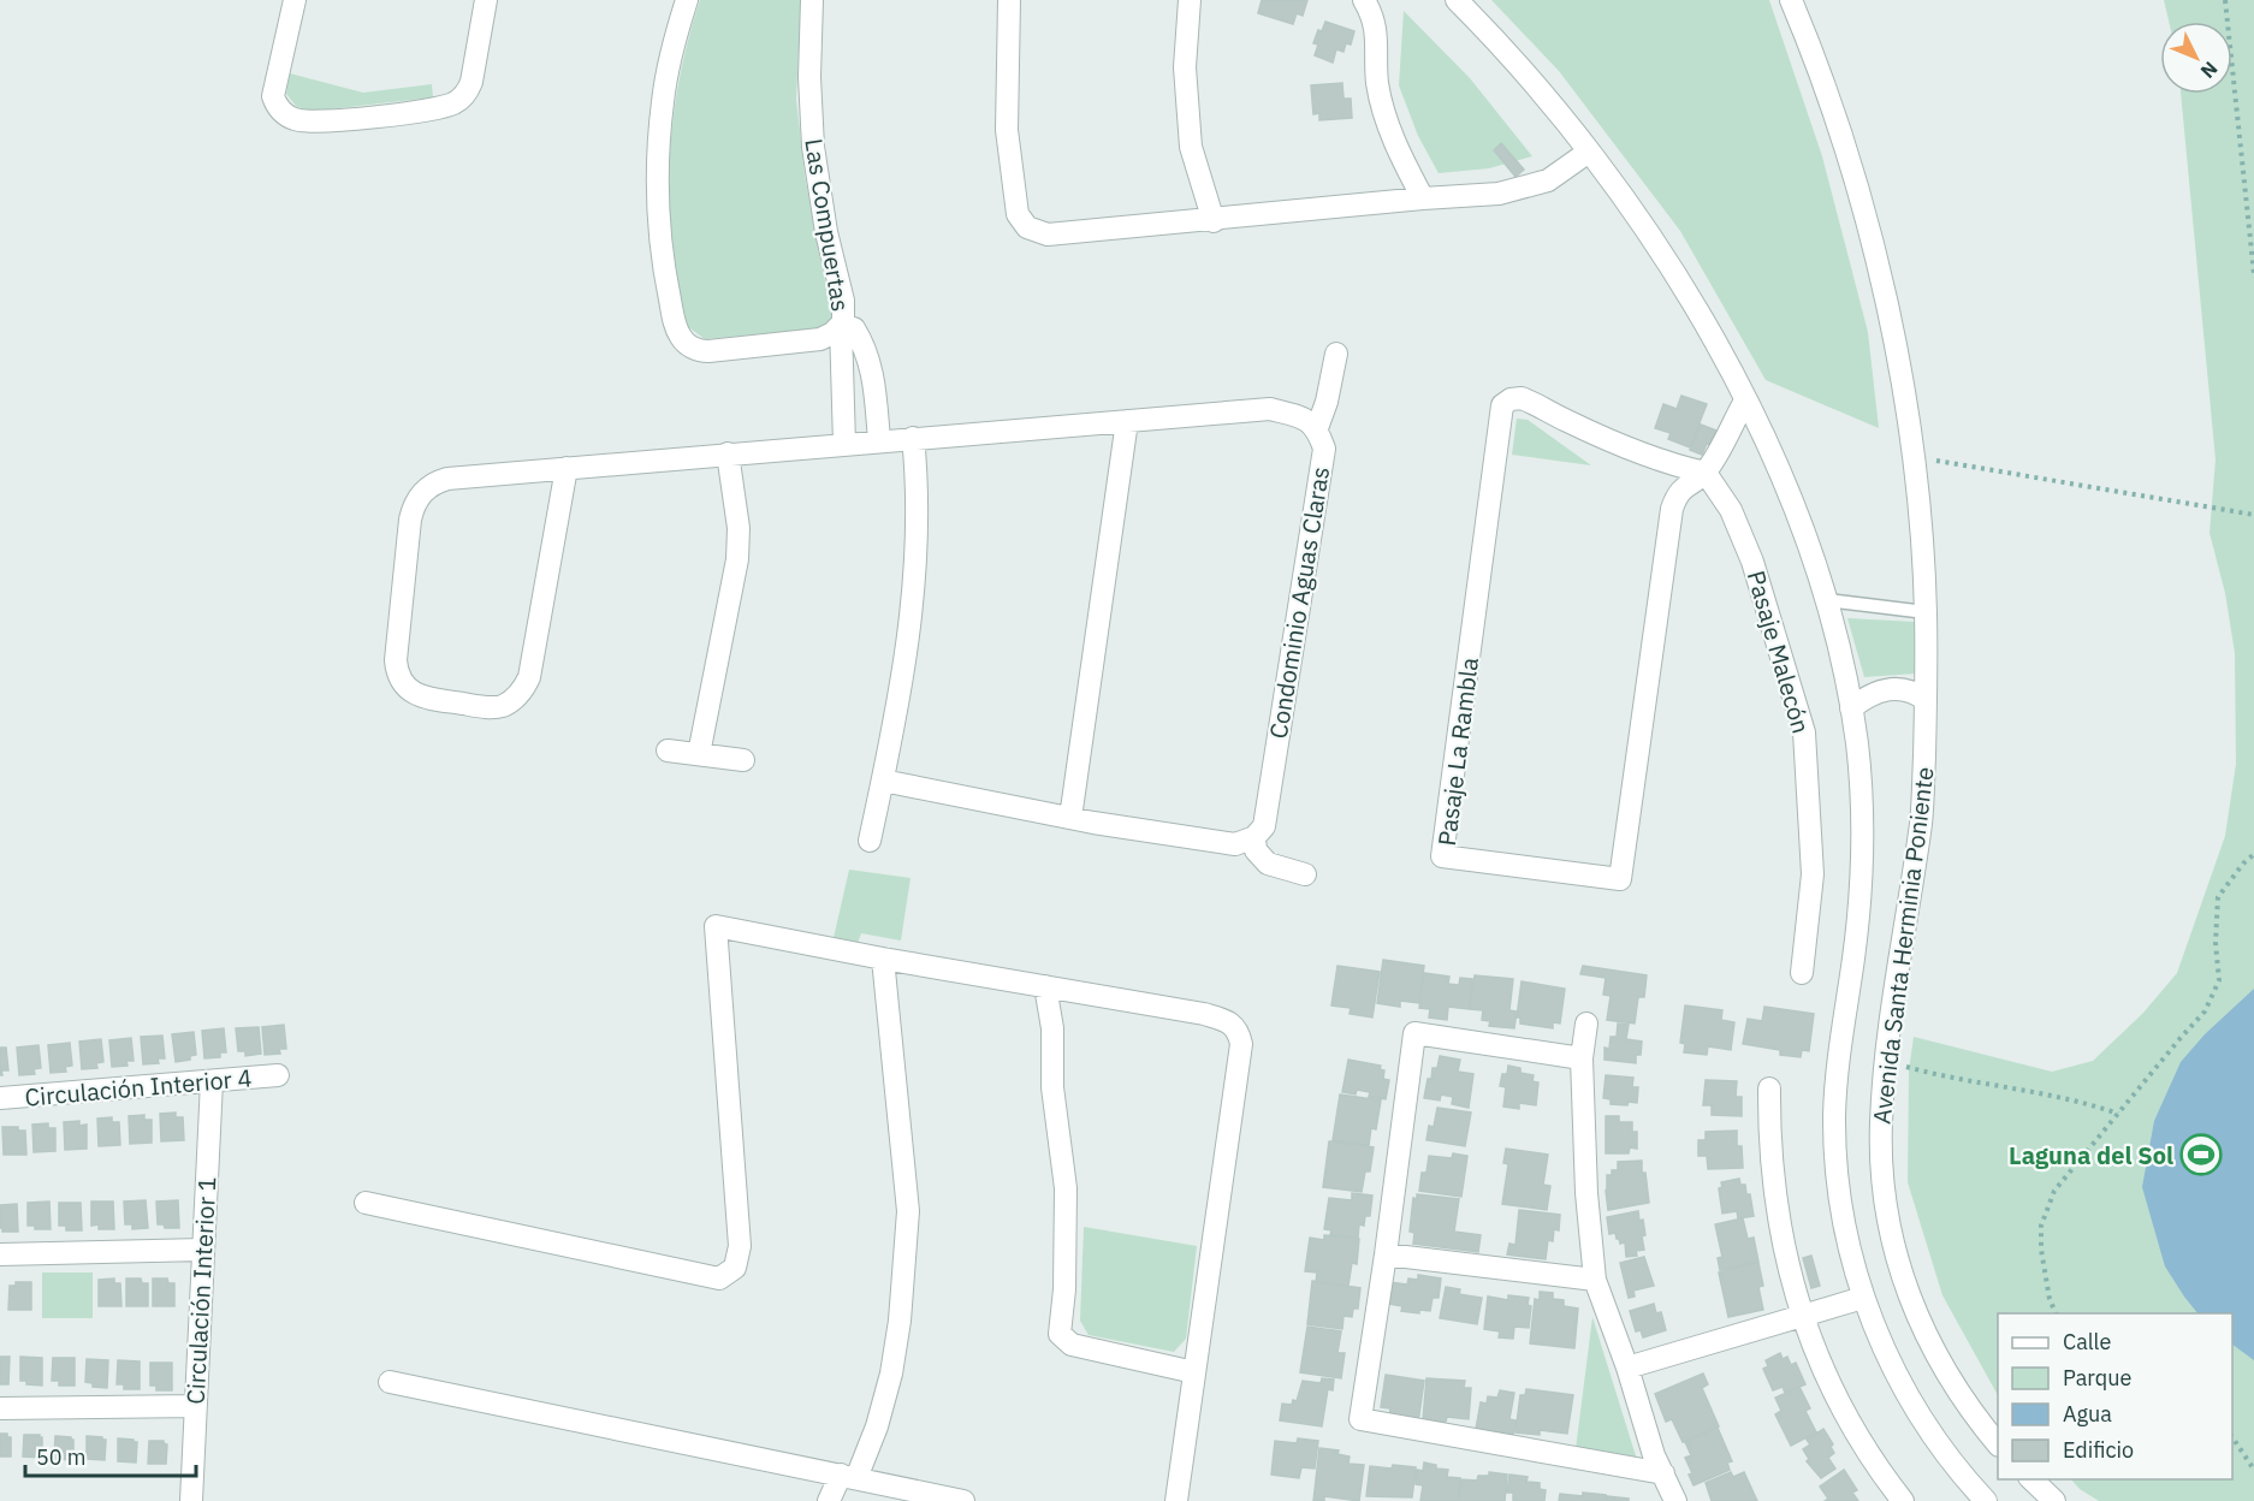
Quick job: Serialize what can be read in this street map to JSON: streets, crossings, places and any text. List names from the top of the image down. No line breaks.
{"streets":{"street":["Las Compuertas","Condominio Aguas Claras","Pasaje Malecón","Pasaje La Rambla","Avenida Santa Herminia Poniente","Circulación Interior 4","Circulación Interior 1"]},"crossings":[["Pasaje Malecón","Pasaje La Rambla"],["Circulación Interior 4","Circulación Interior 1"]],"places":{"sports":["Laguna del Sol"]},"legend":["Calle","Parque","Agua","Edificio"],"scale_bar":"50 m","north":"bottom right"}
